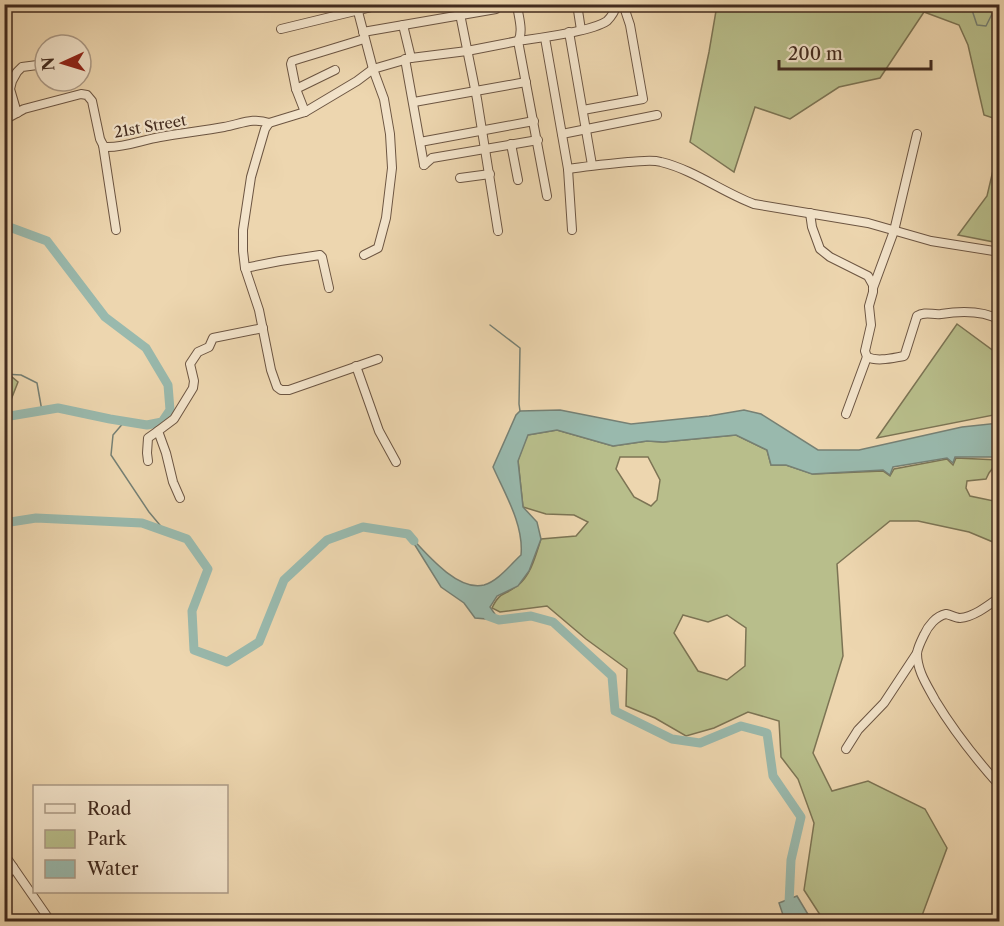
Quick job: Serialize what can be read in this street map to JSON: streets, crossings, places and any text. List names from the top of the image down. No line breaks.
{"streets":{"street":["21st Street"]},"legend":["Road","Park","Water"],"scale_bar":"200 m","north":"left"}
